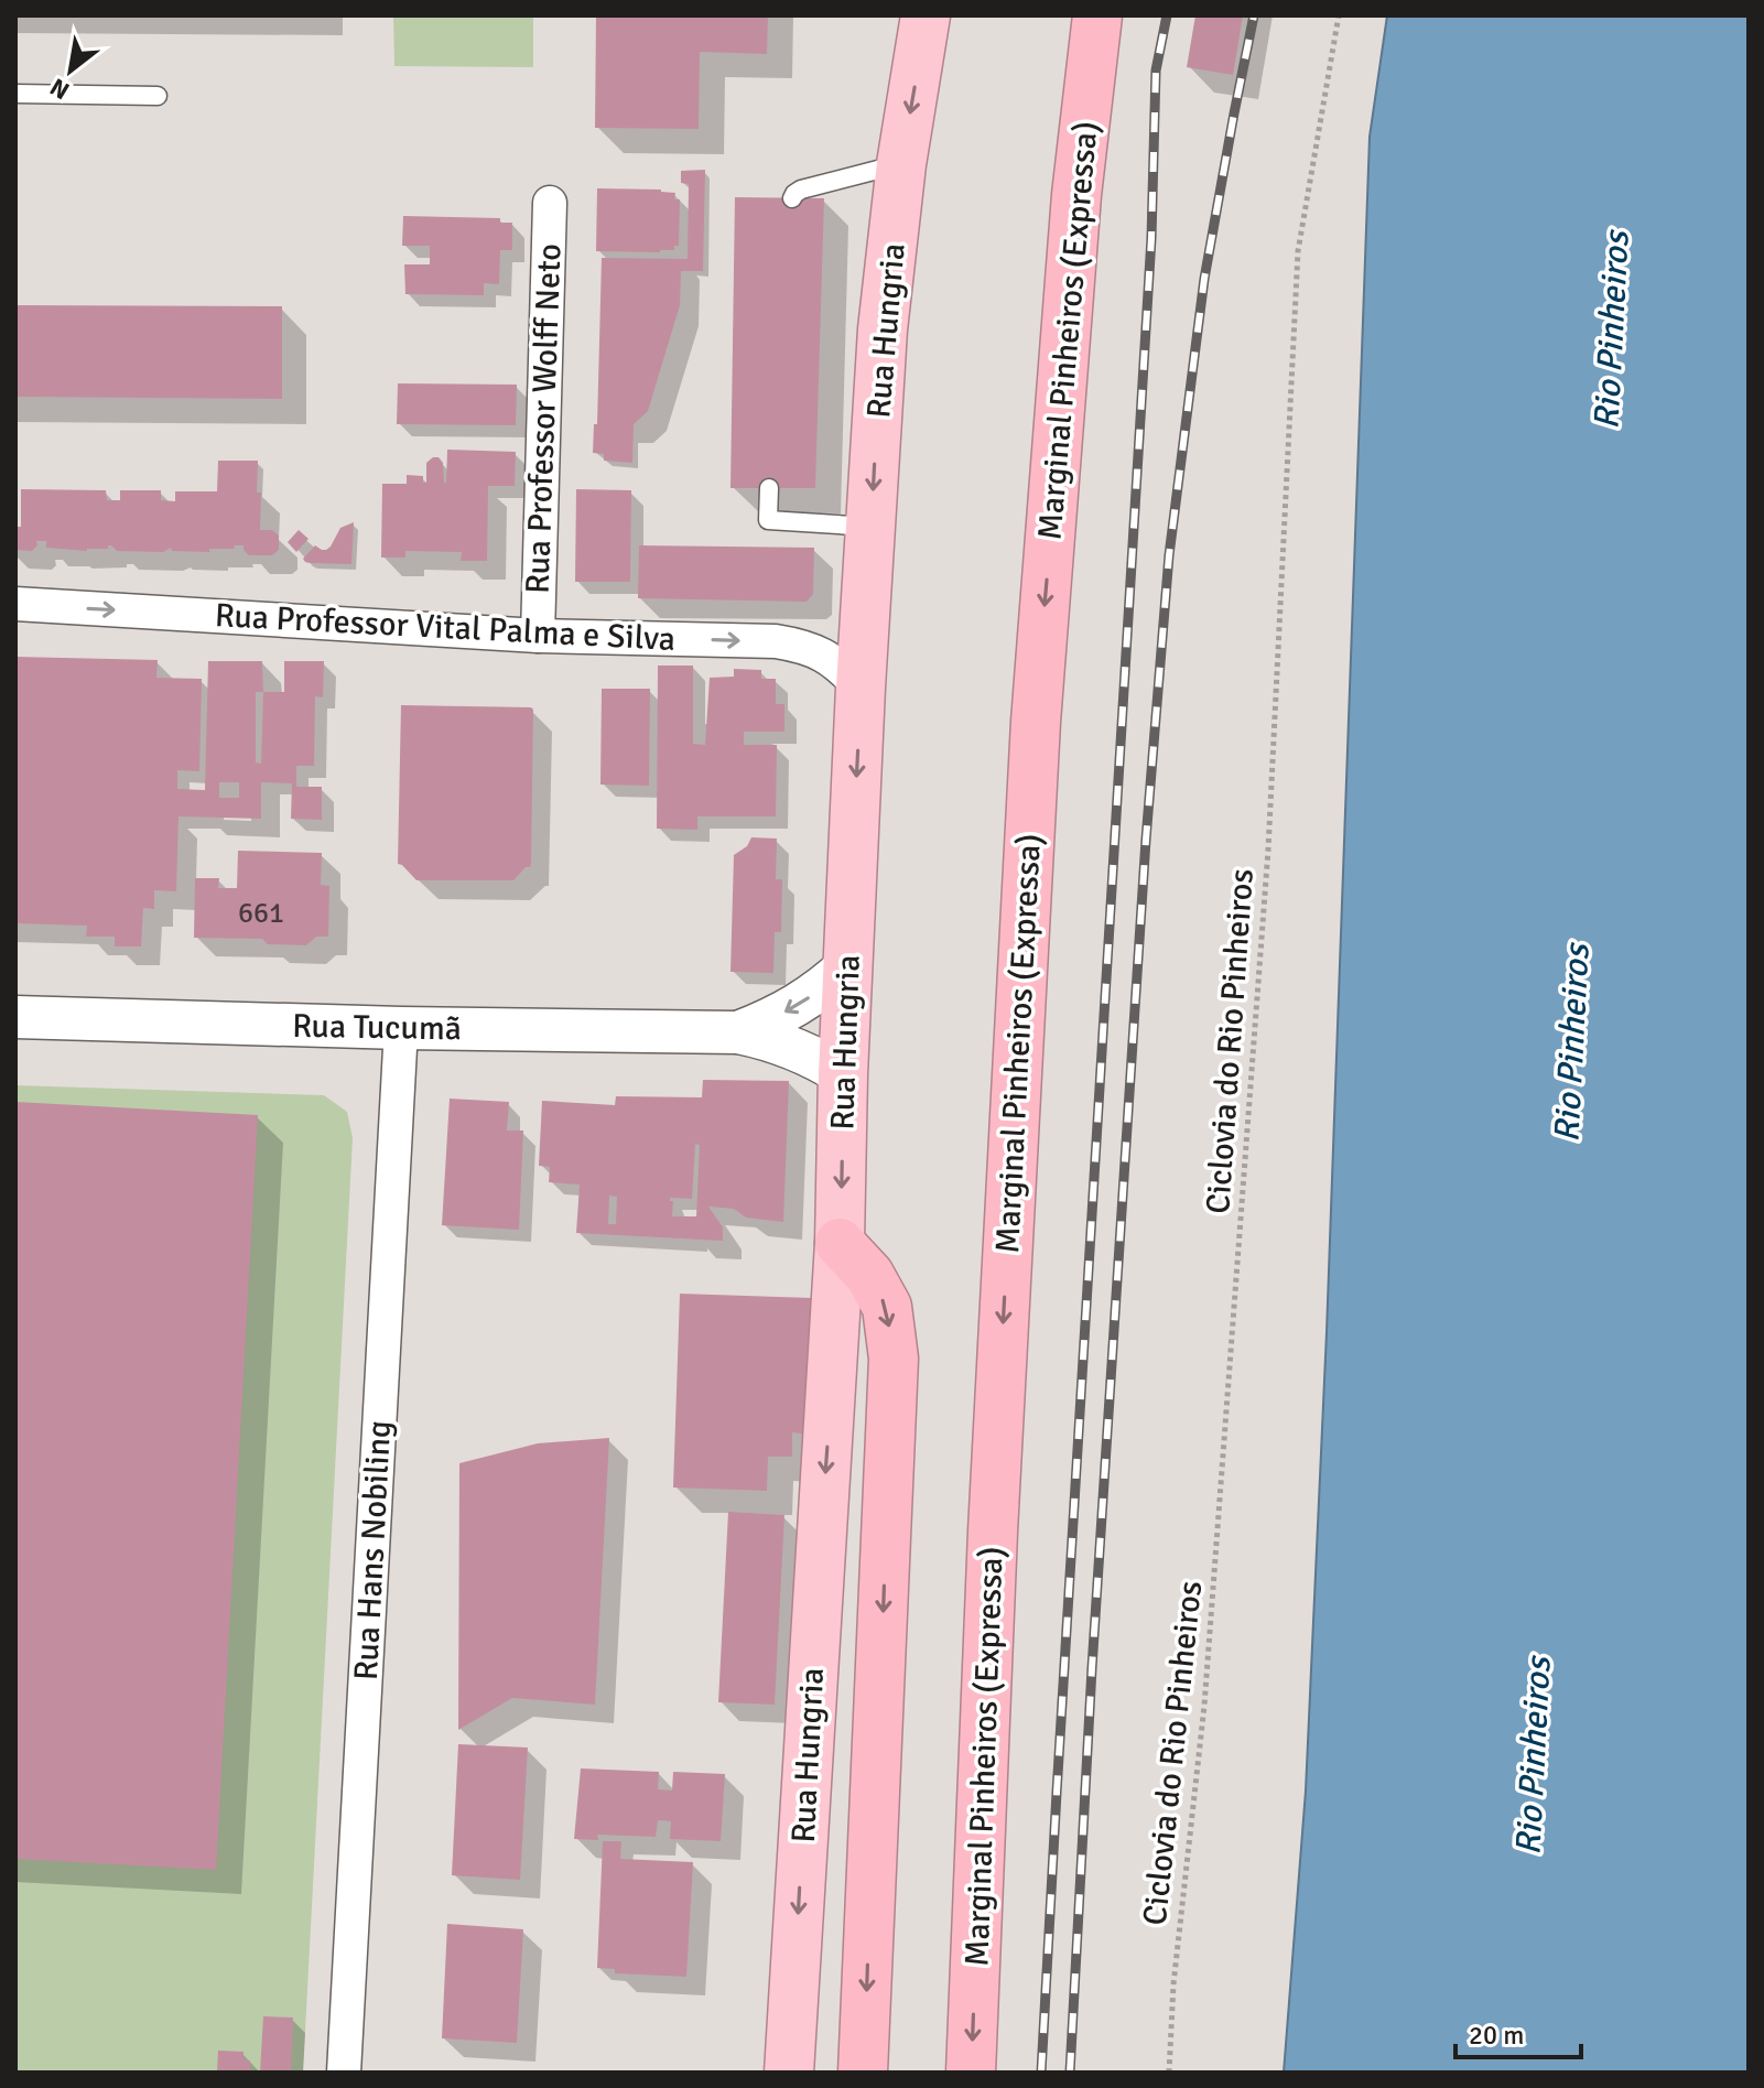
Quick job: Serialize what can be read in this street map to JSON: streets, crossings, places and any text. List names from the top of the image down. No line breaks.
{"streets":{"highway":["Rua Hungria","Marginal Pinheiros (Expressa)"],"street":["Rua Professor Wolff Neto","Rua Professor Vital Palma e Silva","Rua Tucumã","Rua Hans Nobiling"],"path":["Ciclovia do Rio Pinheiros"]},"crossings":[["Rua Hungria","Rua Professor Vital Palma e Silva"],["Rua Hungria","Rua Tucumã"],["Rua Professor Wolff Neto","Rua Professor Vital Palma e Silva"],["Rua Tucumã","Rua Hans Nobiling"]],"one_way":["Rua Professor Vital Palma e Silva"],"water":["Rio Pinheiros"],"house_numbers":["661"],"scale_bar":"20 m","north":"bottom left"}
